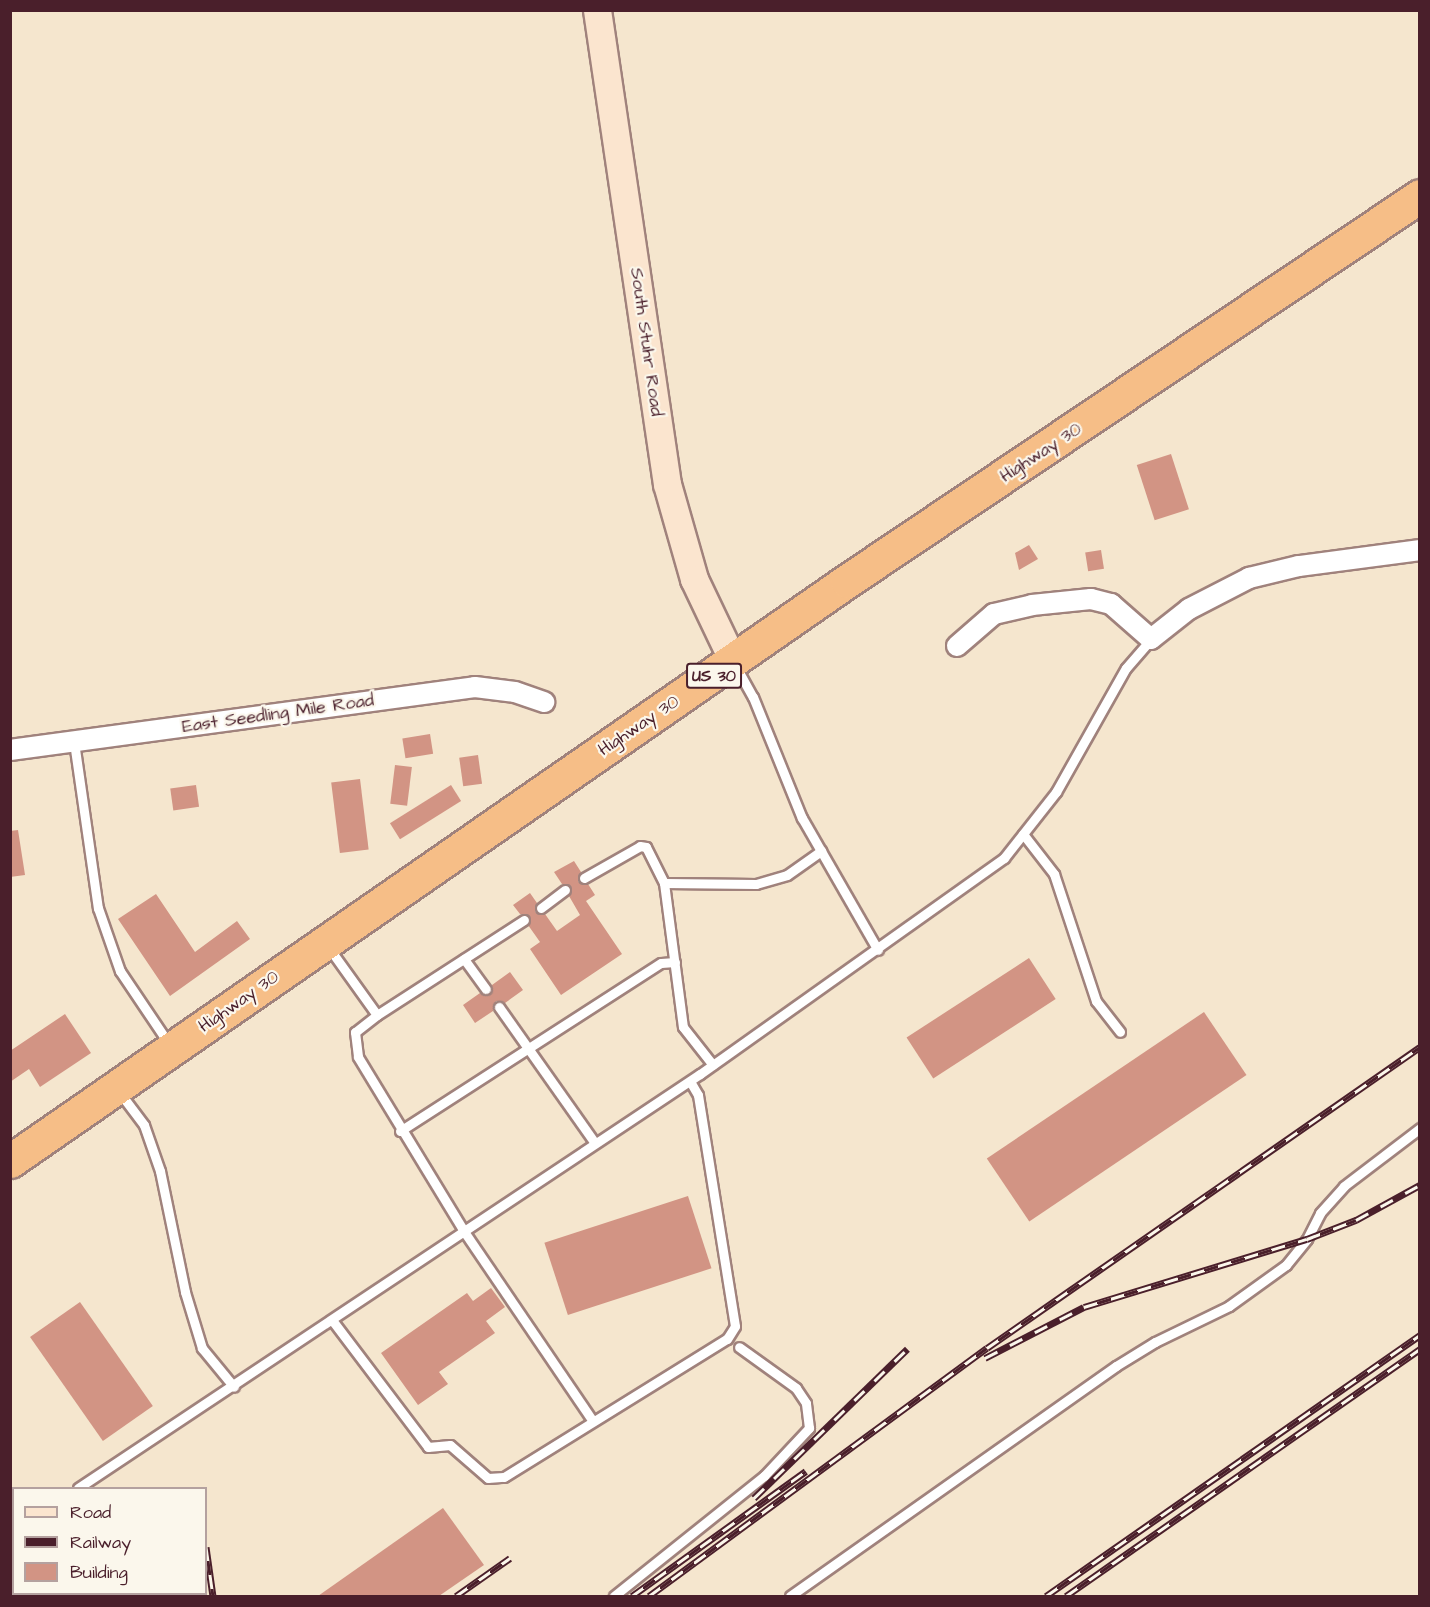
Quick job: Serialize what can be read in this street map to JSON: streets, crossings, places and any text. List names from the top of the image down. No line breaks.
{"streets":{"highway":["Highway 30","US 30"],"main road":["South Stuhr Road"],"street":["East Seedling Mile Road"]},"crossings":[["South Stuhr Road","Highway 30"]],"legend":["Road","Railway","Building"]}
